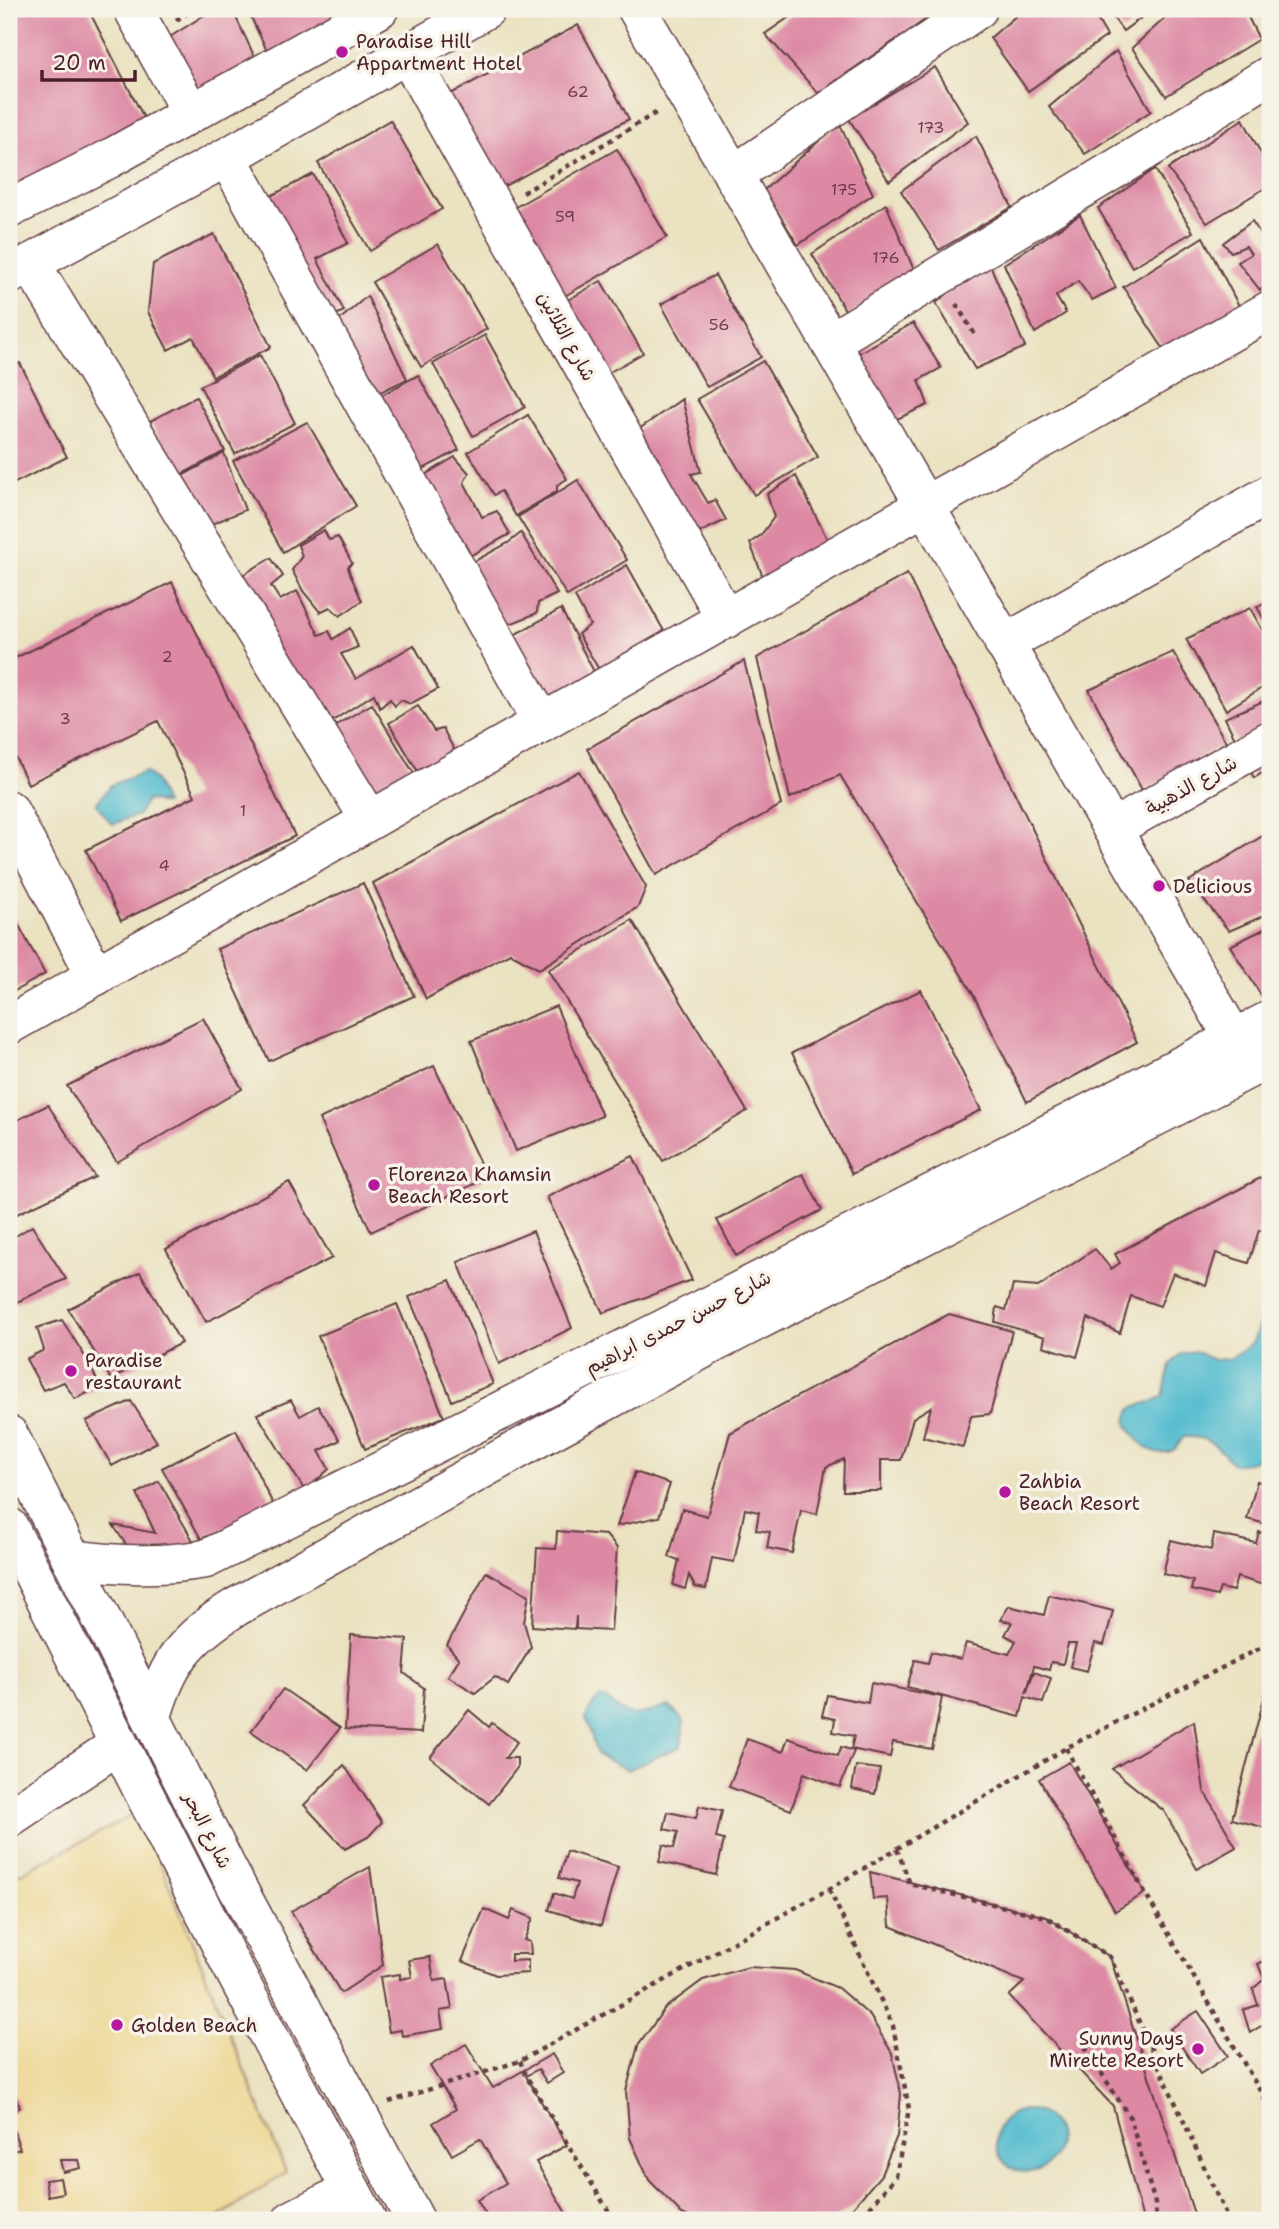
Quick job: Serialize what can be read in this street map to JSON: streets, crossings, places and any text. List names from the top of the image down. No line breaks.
{"streets":{"street":["شارع الثلاثين","شارع الذهبية","شارع حسن حمدى ابراهيم","شارع البحر"]},"crossings":[["شارع حسن حمدى ابراهيم","شارع البحر"]],"places":["Paradise Hill Appartment Hotel","Delicious","Florenza Khamsin Beach Resort","Paradise restaurant","Zahbia Beach Resort","Golden Beach","Sunny Days Mirette Resort"],"house_numbers":["62","173","175","59","176","56","2","3","1","4"],"scale_bar":"20 m"}
